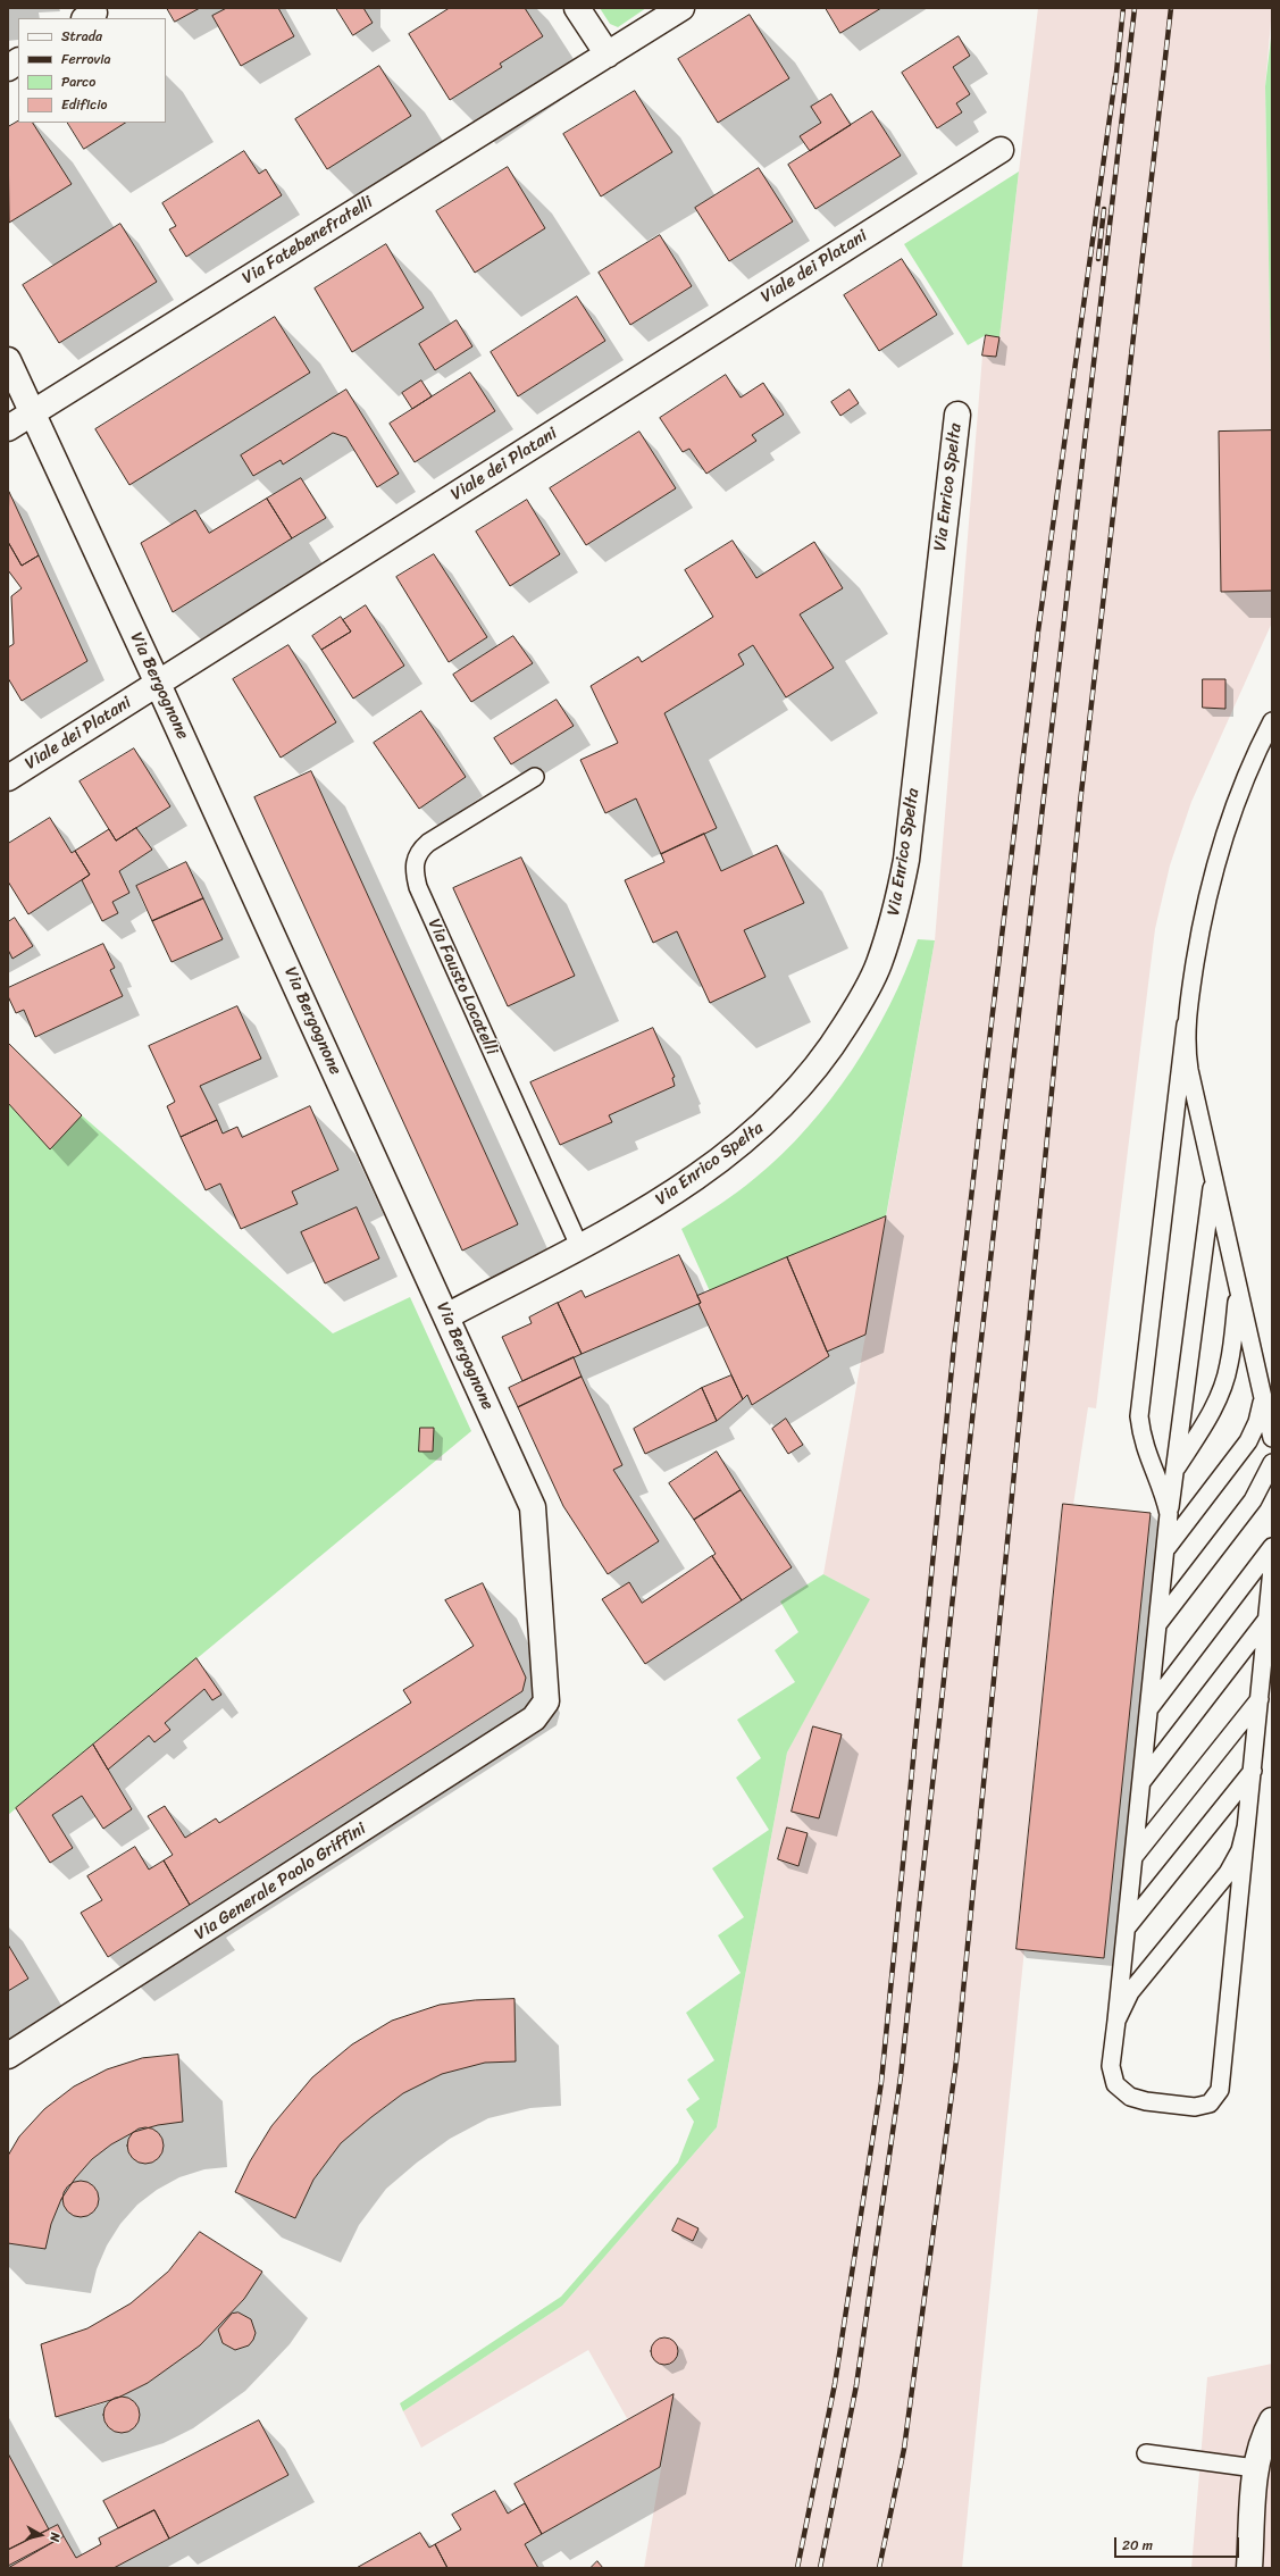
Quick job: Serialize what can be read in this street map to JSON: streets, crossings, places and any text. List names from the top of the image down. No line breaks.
{"streets":{"street":["Via Fatebenefratelli","Viale dei Platani","Via Enrico Spelta","Via Bergognone","Via Generale Paolo Griffini"],"lane":["Via Fausto Locatelli"]},"crossings":[["Via Fatebenefratelli","Via Bergognone"],["Viale dei Platani","Via Bergognone"],["Via Enrico Spelta","Via Bergognone"],["Via Enrico Spelta","Via Fausto Locatelli"],["Via Bergognone","Via Generale Paolo Griffini"]],"legend":["Strada","Ferrovia","Parco","Edificio"],"scale_bar":"20 m","north":"right"}
